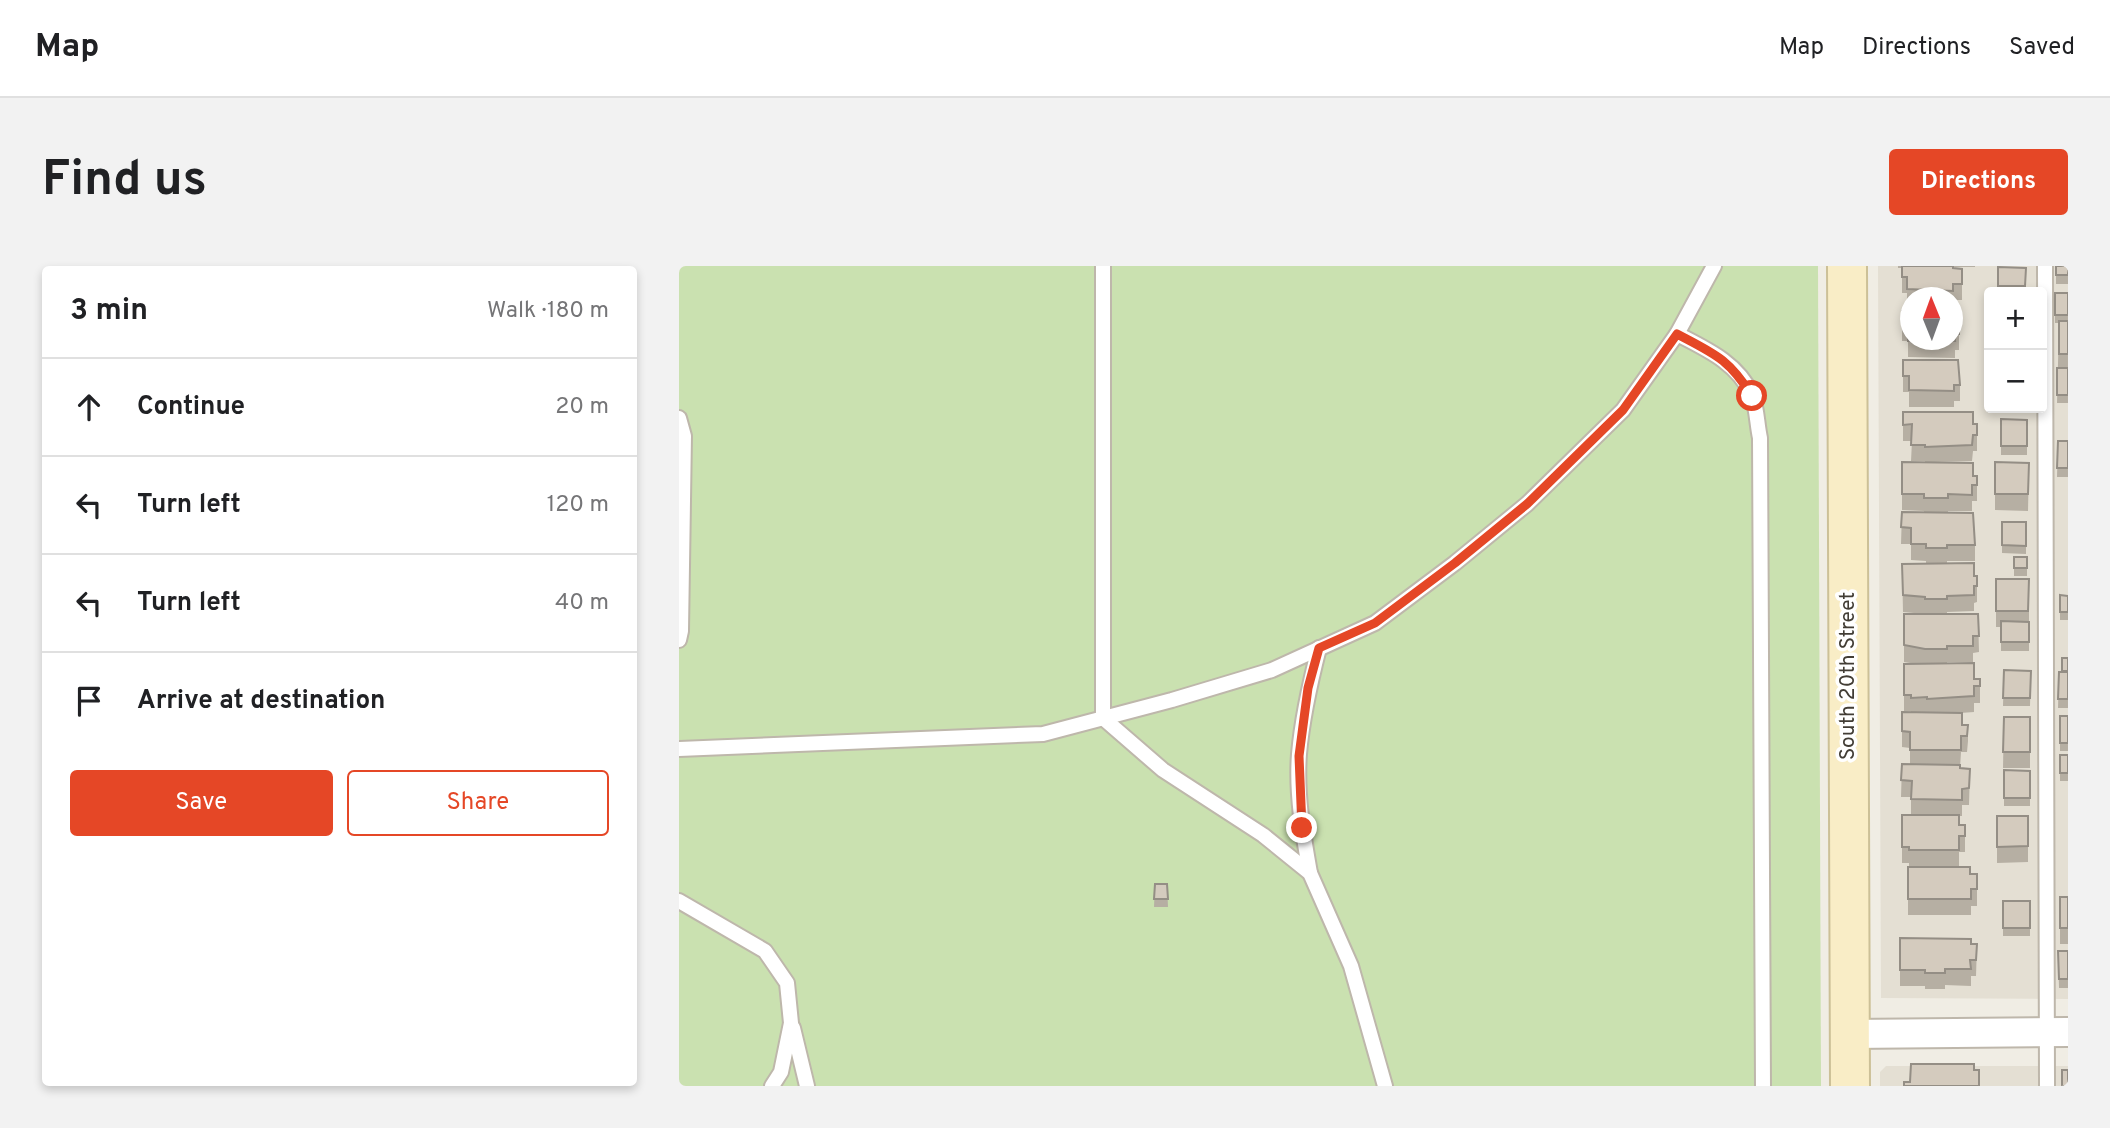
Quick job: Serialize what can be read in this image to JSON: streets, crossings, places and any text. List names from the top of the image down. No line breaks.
{"streets":{"street":["South 20th Street"]},"north":"top","page":{"header":"Map","nav":["Map","Directions","Saved"],"buttons":["Directions",["Save","Share"]],"title":"Find us","heading":["3 min","Walk · 180 m"],"map_buttons":["+","−"],"list":[["Continue","20 m"],["Turn left","120 m"],["Turn left","40 m"],"Arrive at destination"]}}
